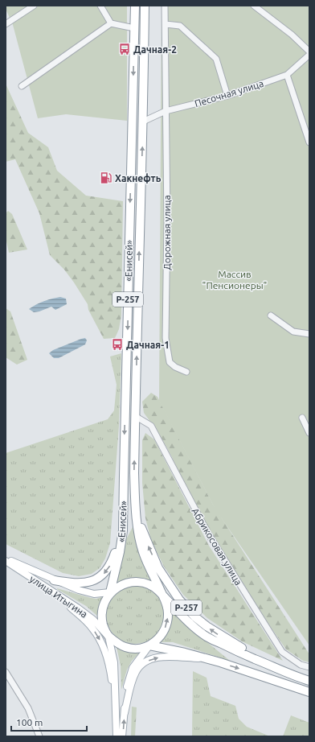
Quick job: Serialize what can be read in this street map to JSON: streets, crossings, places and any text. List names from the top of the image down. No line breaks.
{"streets":{"highway":["«Енисей»","Р-257"],"main road":["улица Итыгина"],"street":["Песочная улица","Дорожная улица","Абрикосовая улица"]},"crossings":[["Песочная улица","Дорожная улица"],["Песочная улица","«Енисей»"],["«Енисей»","Р-257"],["«Енисей»","Абрикосовая улица"],["«Енисей»","улица Итыгина"],["Р-257","улица Итыгина"]],"parks":["Массив \"Пенсионеры\""],"places":{"bus stop":["Дачная-2","Дачная-1"],"fuel station":["Хакнефть"]},"scale_bar":"100 m"}
